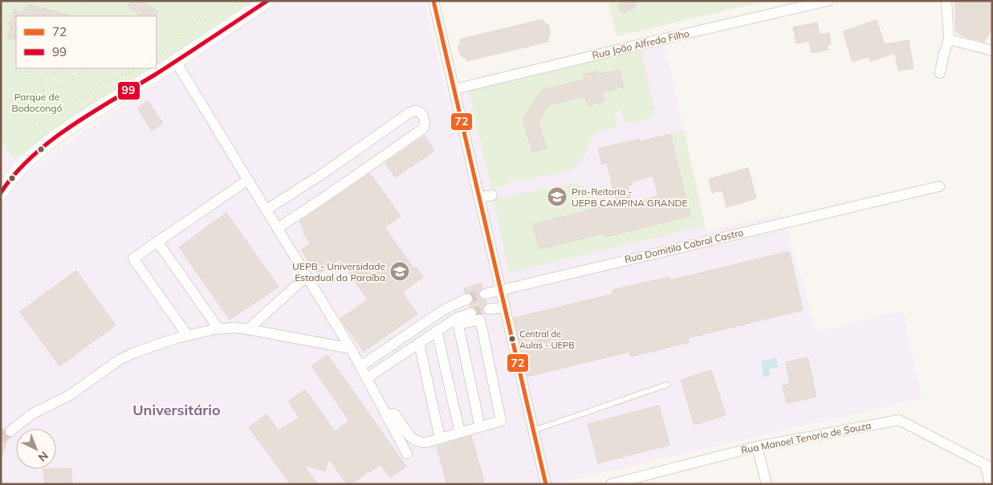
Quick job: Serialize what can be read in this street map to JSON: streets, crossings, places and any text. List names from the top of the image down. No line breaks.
{"streets":{"street":["Rua João Alfredo Filho","Rua Domitila Cabral Castro","Rua Manoel Tenorio de Souza"]},"districts":["Universitário"],"parks":["Parque de Bodocongó"],"places":{"school or university":["Pro-Reitoria - UEPB CAMPINA GRANDE","UEPB - Universidade Estadual da Paraíba"],"other":["Central de Aulas - UEPB"]},"lines":["transit line 72","transit line 99"],"legend":["72","99"],"north":"bottom right"}
